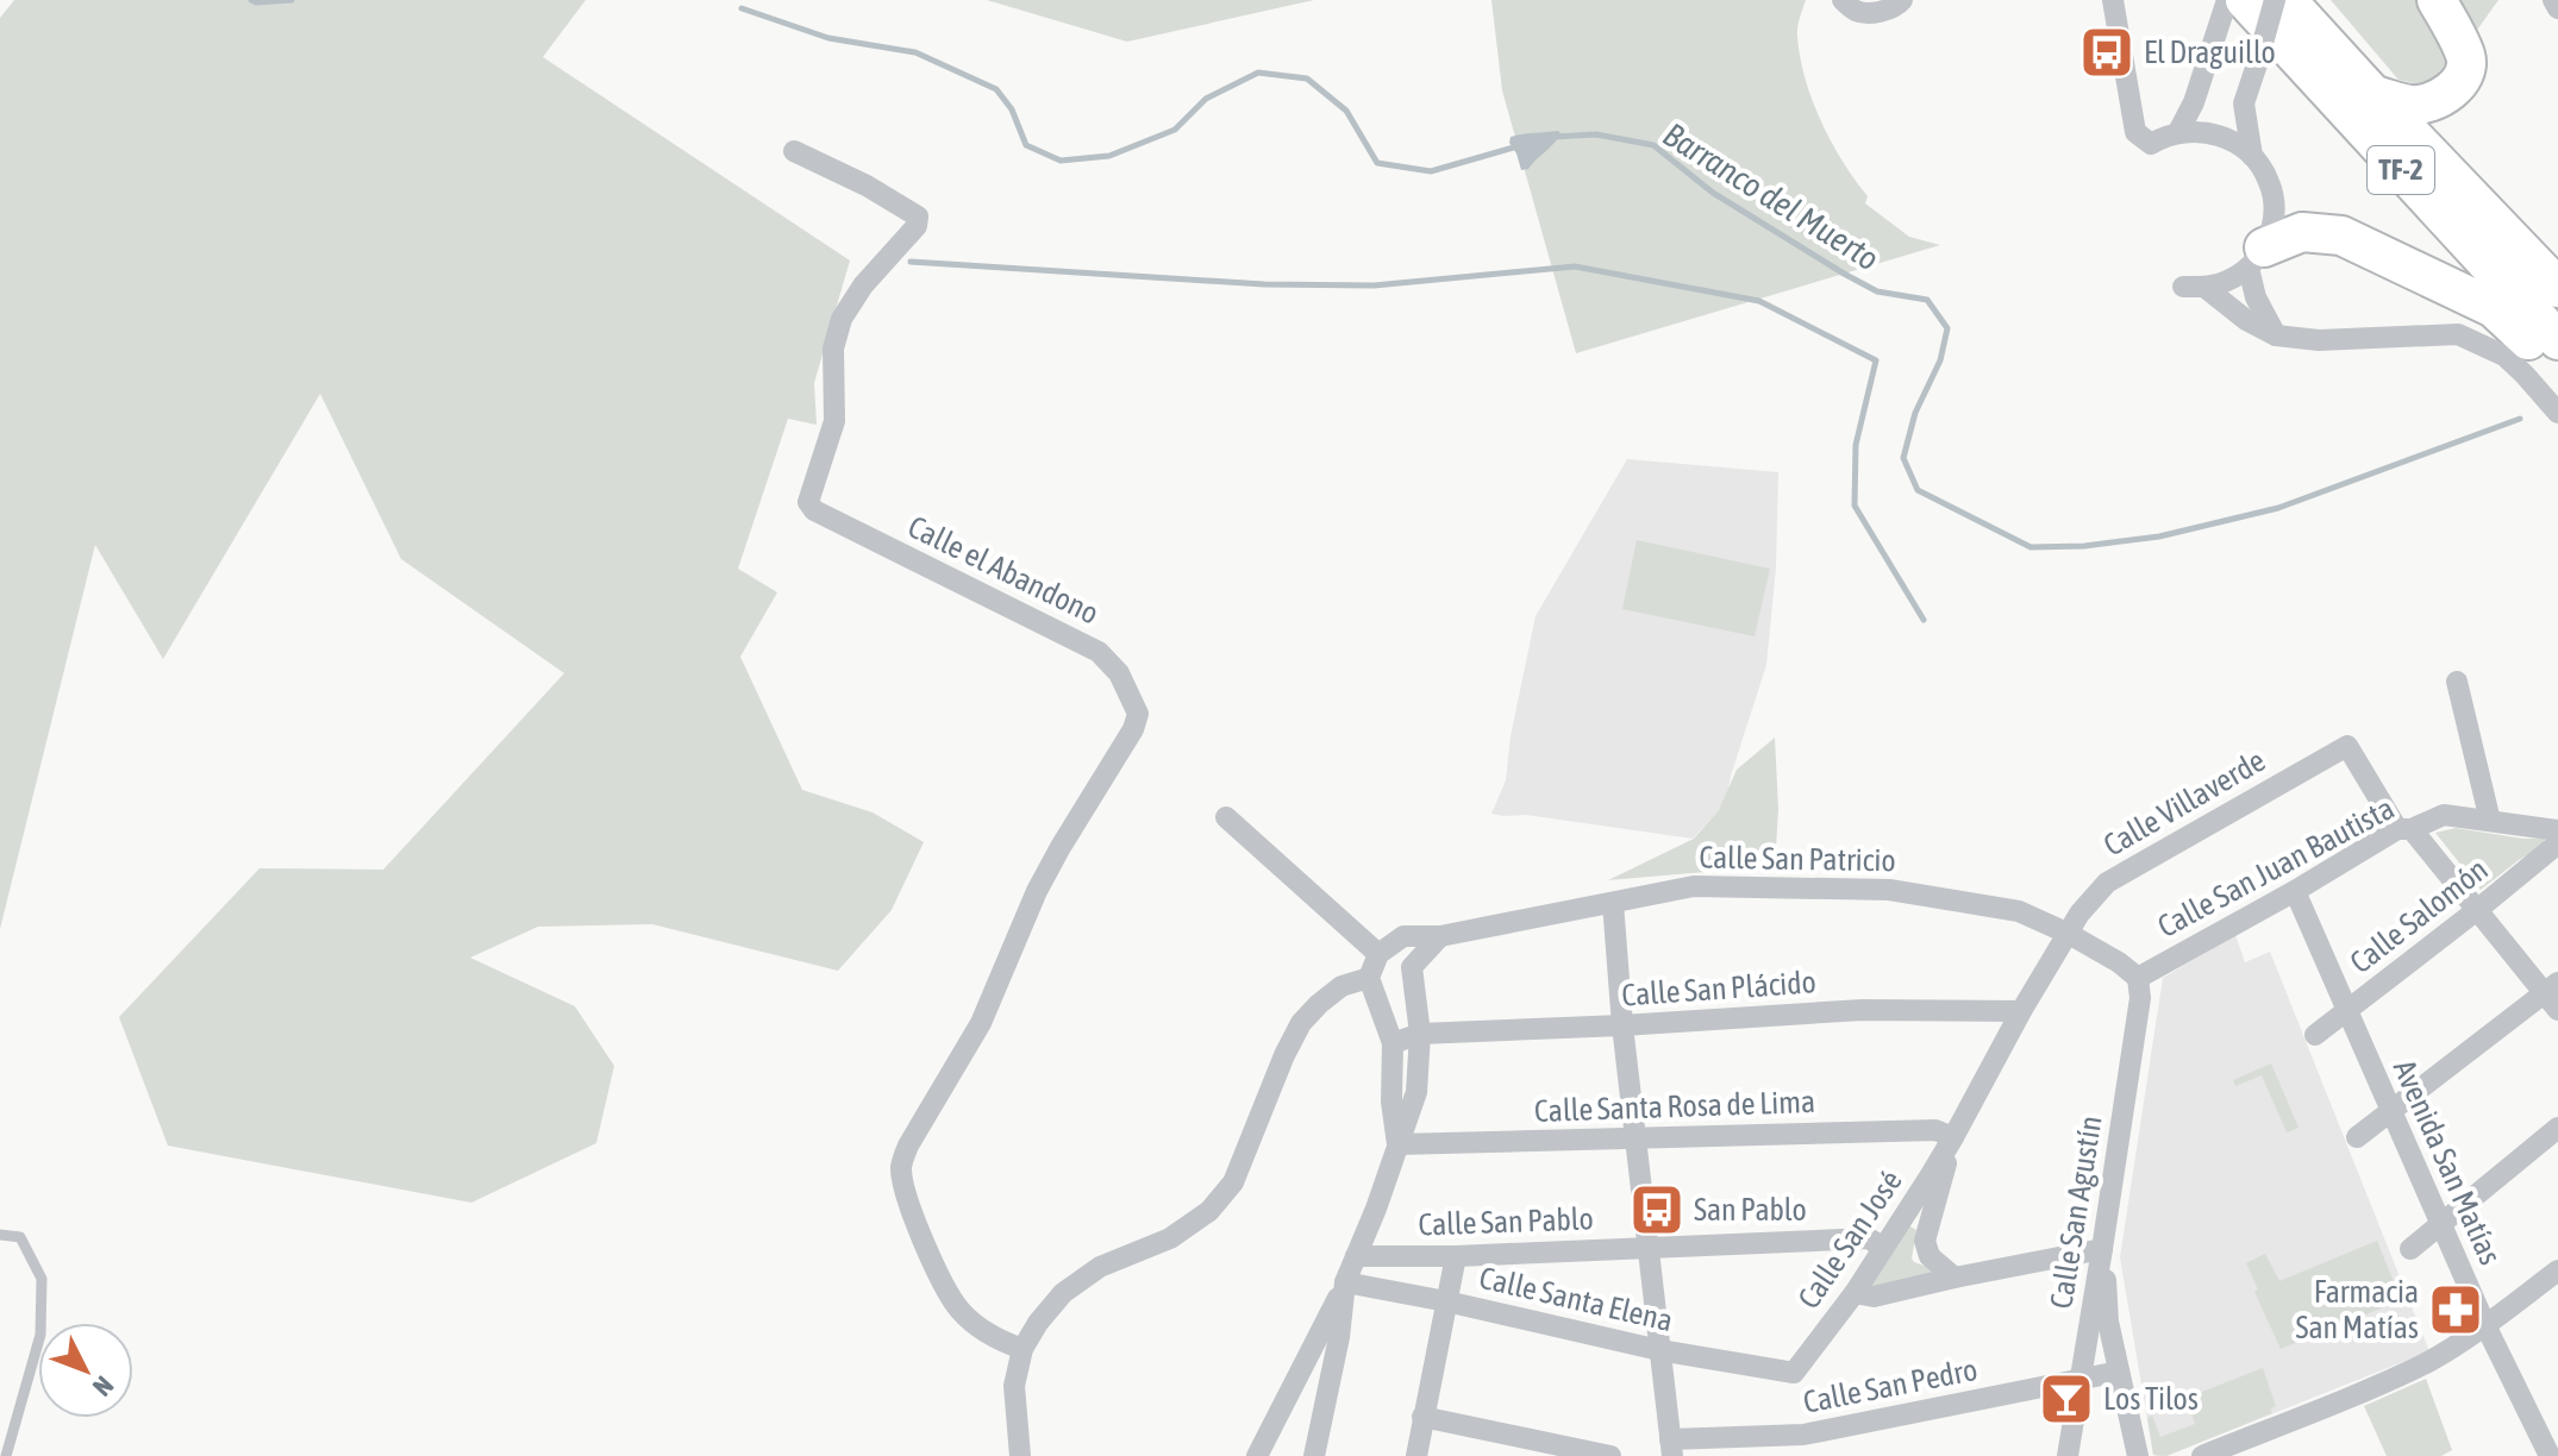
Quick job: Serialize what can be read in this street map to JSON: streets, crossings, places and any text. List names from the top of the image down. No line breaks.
{"streets":{"highway":["TF-2"],"street":["Calle el Abandono","Calle Villaverde","Calle San Patricio","Calle San Juan Bautista","Calle Salomón","Calle San Plácido","Calle Santa Rosa de Lima","Avenida San Matías","Calle San Agustín","Calle San Pablo","Calle San José","Calle Santa Elena","Calle San Pedro"]},"crossings":[["Calle Villaverde","Calle San Patricio"],["Calle Villaverde","Calle San Juan Bautista"],["Calle Villaverde","Calle San José"],["Calle San Patricio","Calle San Juan Bautista"],["Calle San Patricio","Calle San Agustín"],["Calle San Patricio","Calle San José"],["Calle San Juan Bautista","Avenida San Matías"],["Calle San Juan Bautista","Calle San Agustín"],["Calle Salomón","Avenida San Matías"],["Calle San Plácido","Calle San José"],["Calle Santa Rosa de Lima","Calle San José"],["Calle San Agustín","Calle San Pedro"],["Calle San Pablo","Calle San José"],["Calle San José","Calle Santa Elena"]],"water":["Barranco del Muerto"],"places":{"bus stop":["El Draguillo","San Pablo"],"pharmacy":["Farmacia San Matías"],"bar":["Los Tilos"]},"north":"bottom right"}
